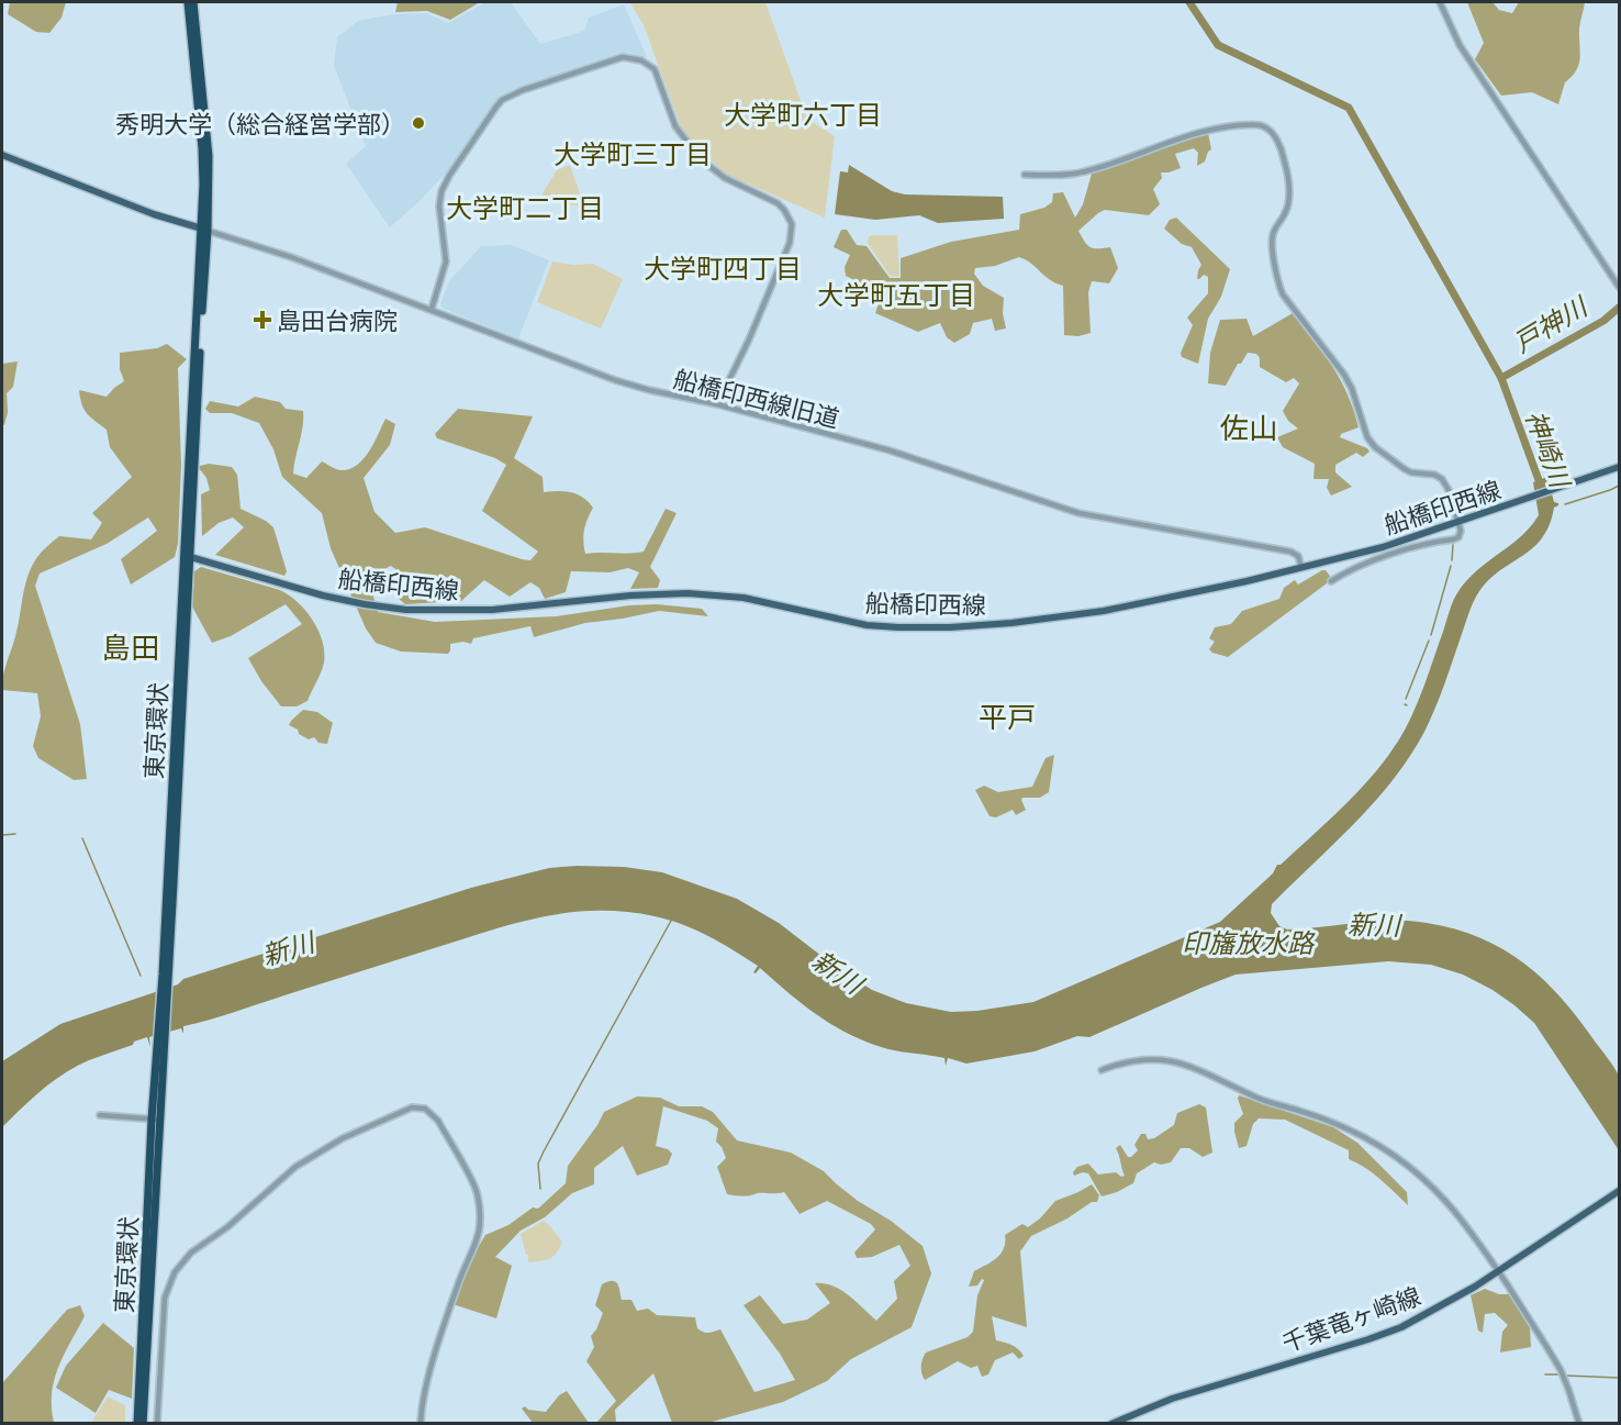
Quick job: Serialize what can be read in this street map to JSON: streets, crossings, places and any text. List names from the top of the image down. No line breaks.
{"streets":{"highway":["東京環状"],"main road":["船橋印西線","千葉竜ヶ崎線"],"street":["船橋印西線旧道"]},"crossings":[["船橋印西線旧道","船橋印西線"],["船橋印西線旧道","東京環状"],["船橋印西線","東京環状"]],"districts":["大学町六丁目","大学町三丁目","大学町二丁目","大学町四丁目","大学町五丁目","佐山","島田","平戸"],"water":["戸神川","神崎川","新川","印旛放水路"],"places":{"other":["秀明大学（総合経営学部）"],"health":["島田台病院"]}}
